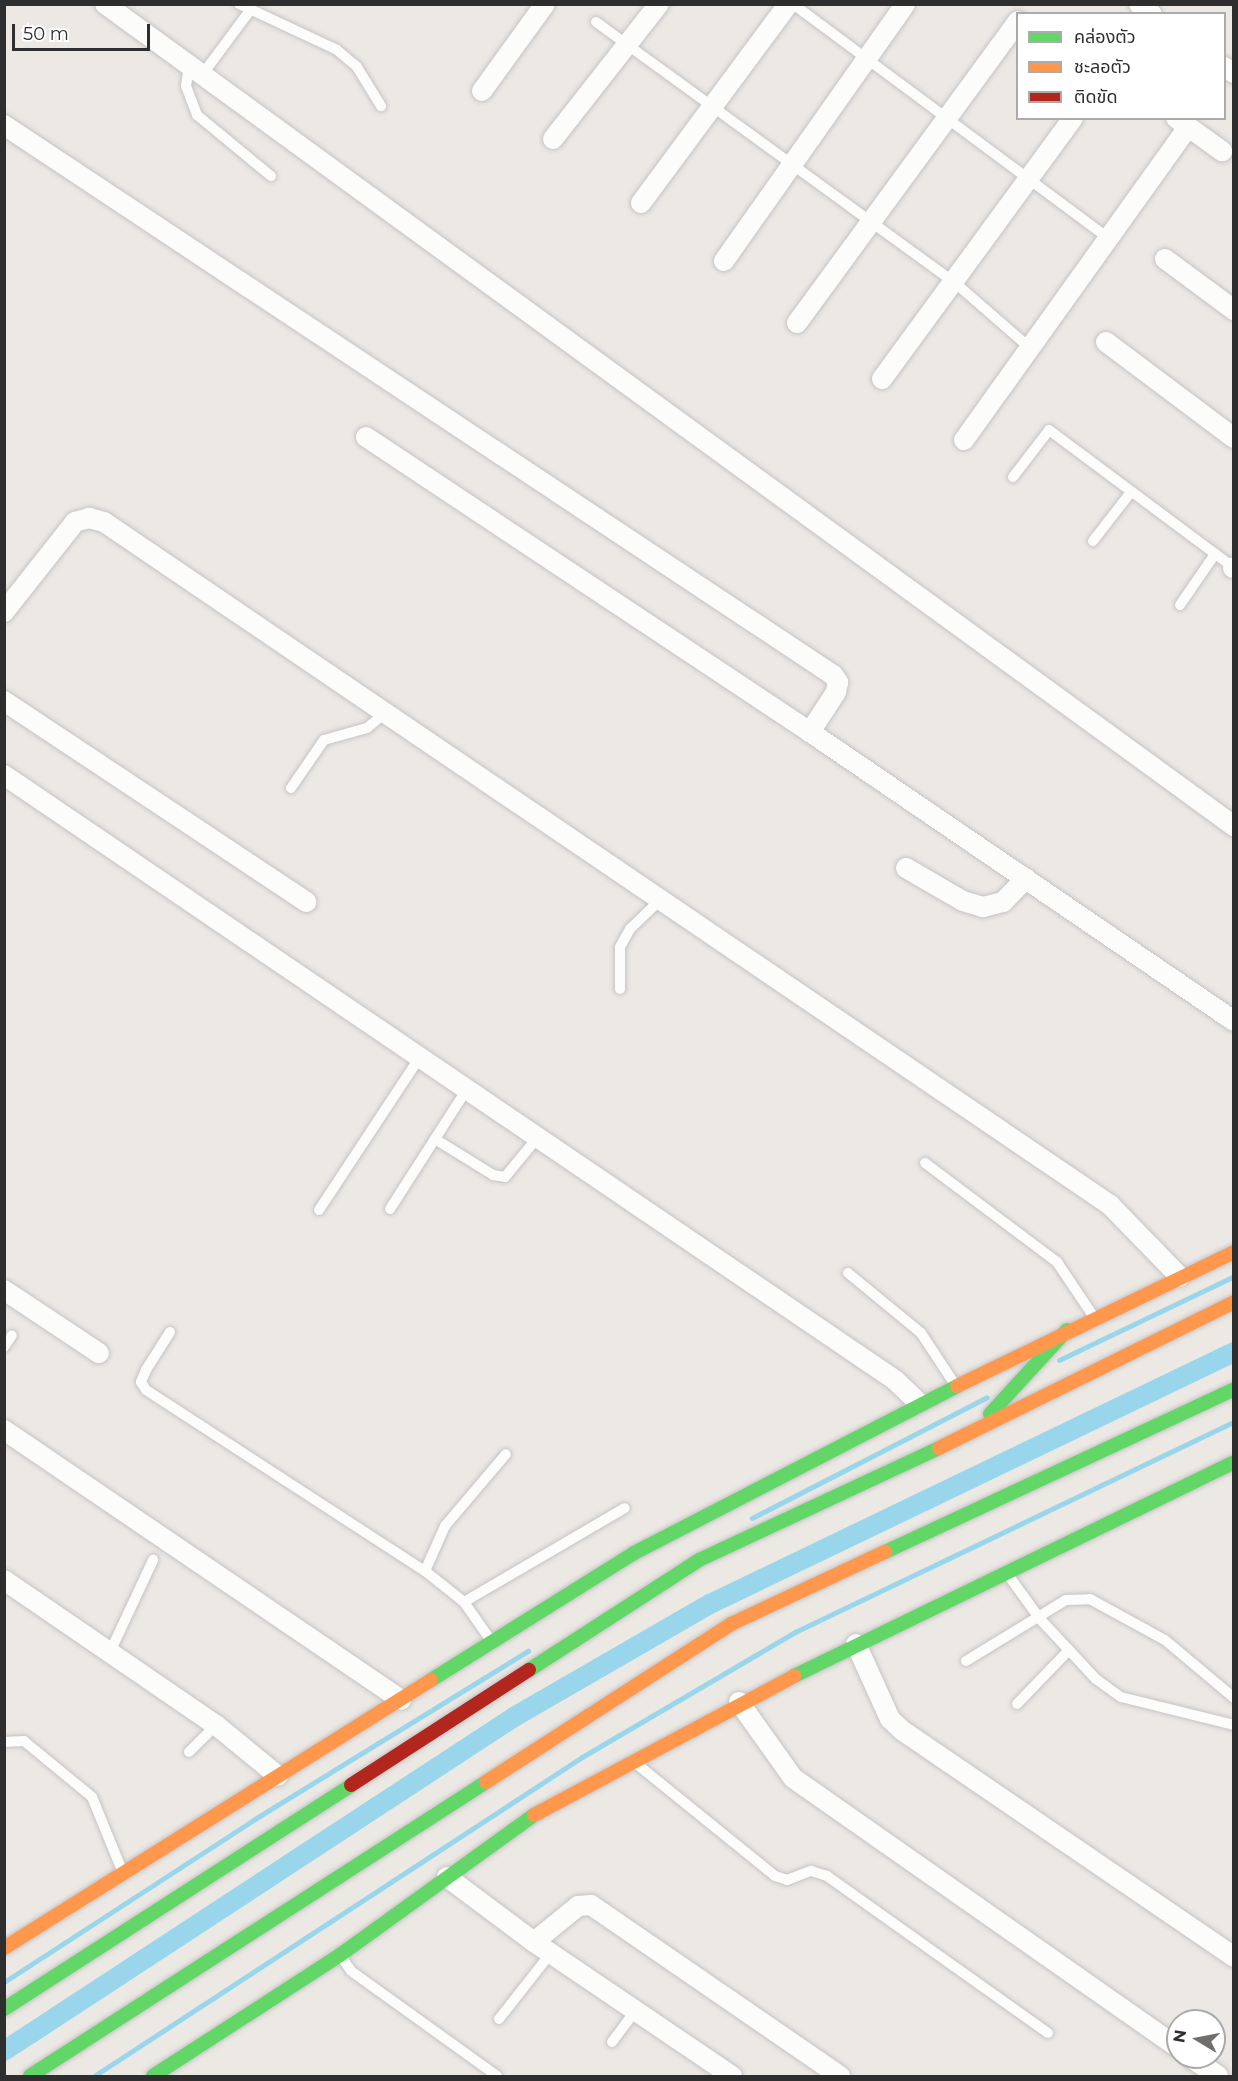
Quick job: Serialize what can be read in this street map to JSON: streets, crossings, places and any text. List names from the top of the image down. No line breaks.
{"legend":["คล่องตัว","ชะลอตัว","ติดขัด"],"scale_bar":"50 m","north":"left"}
